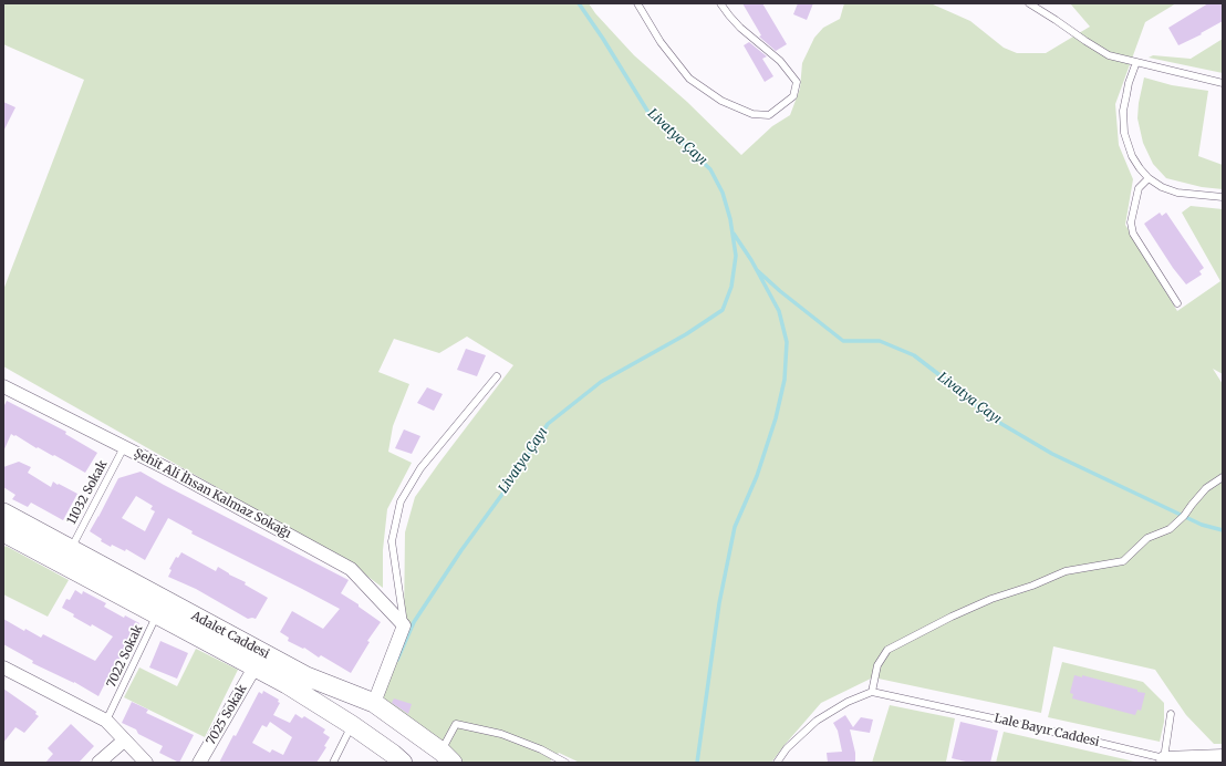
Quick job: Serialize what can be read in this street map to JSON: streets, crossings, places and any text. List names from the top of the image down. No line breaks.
{"streets":{"street":["Şehit Ali İhsan Kalmaz Sokağı","Adalet Caddesi","7025 Sokak","Lale Bayır Caddesi"],"lane":["11032 Sokak","7022 Sokak"]},"crossings":[["11032 Sokak","Şehit Ali İhsan Kalmaz Sokağı"],["11032 Sokak","Adalet Caddesi"],["Adalet Caddesi","7022 Sokak"],["Adalet Caddesi","7025 Sokak"]],"water":["Livatya Çayı"]}
